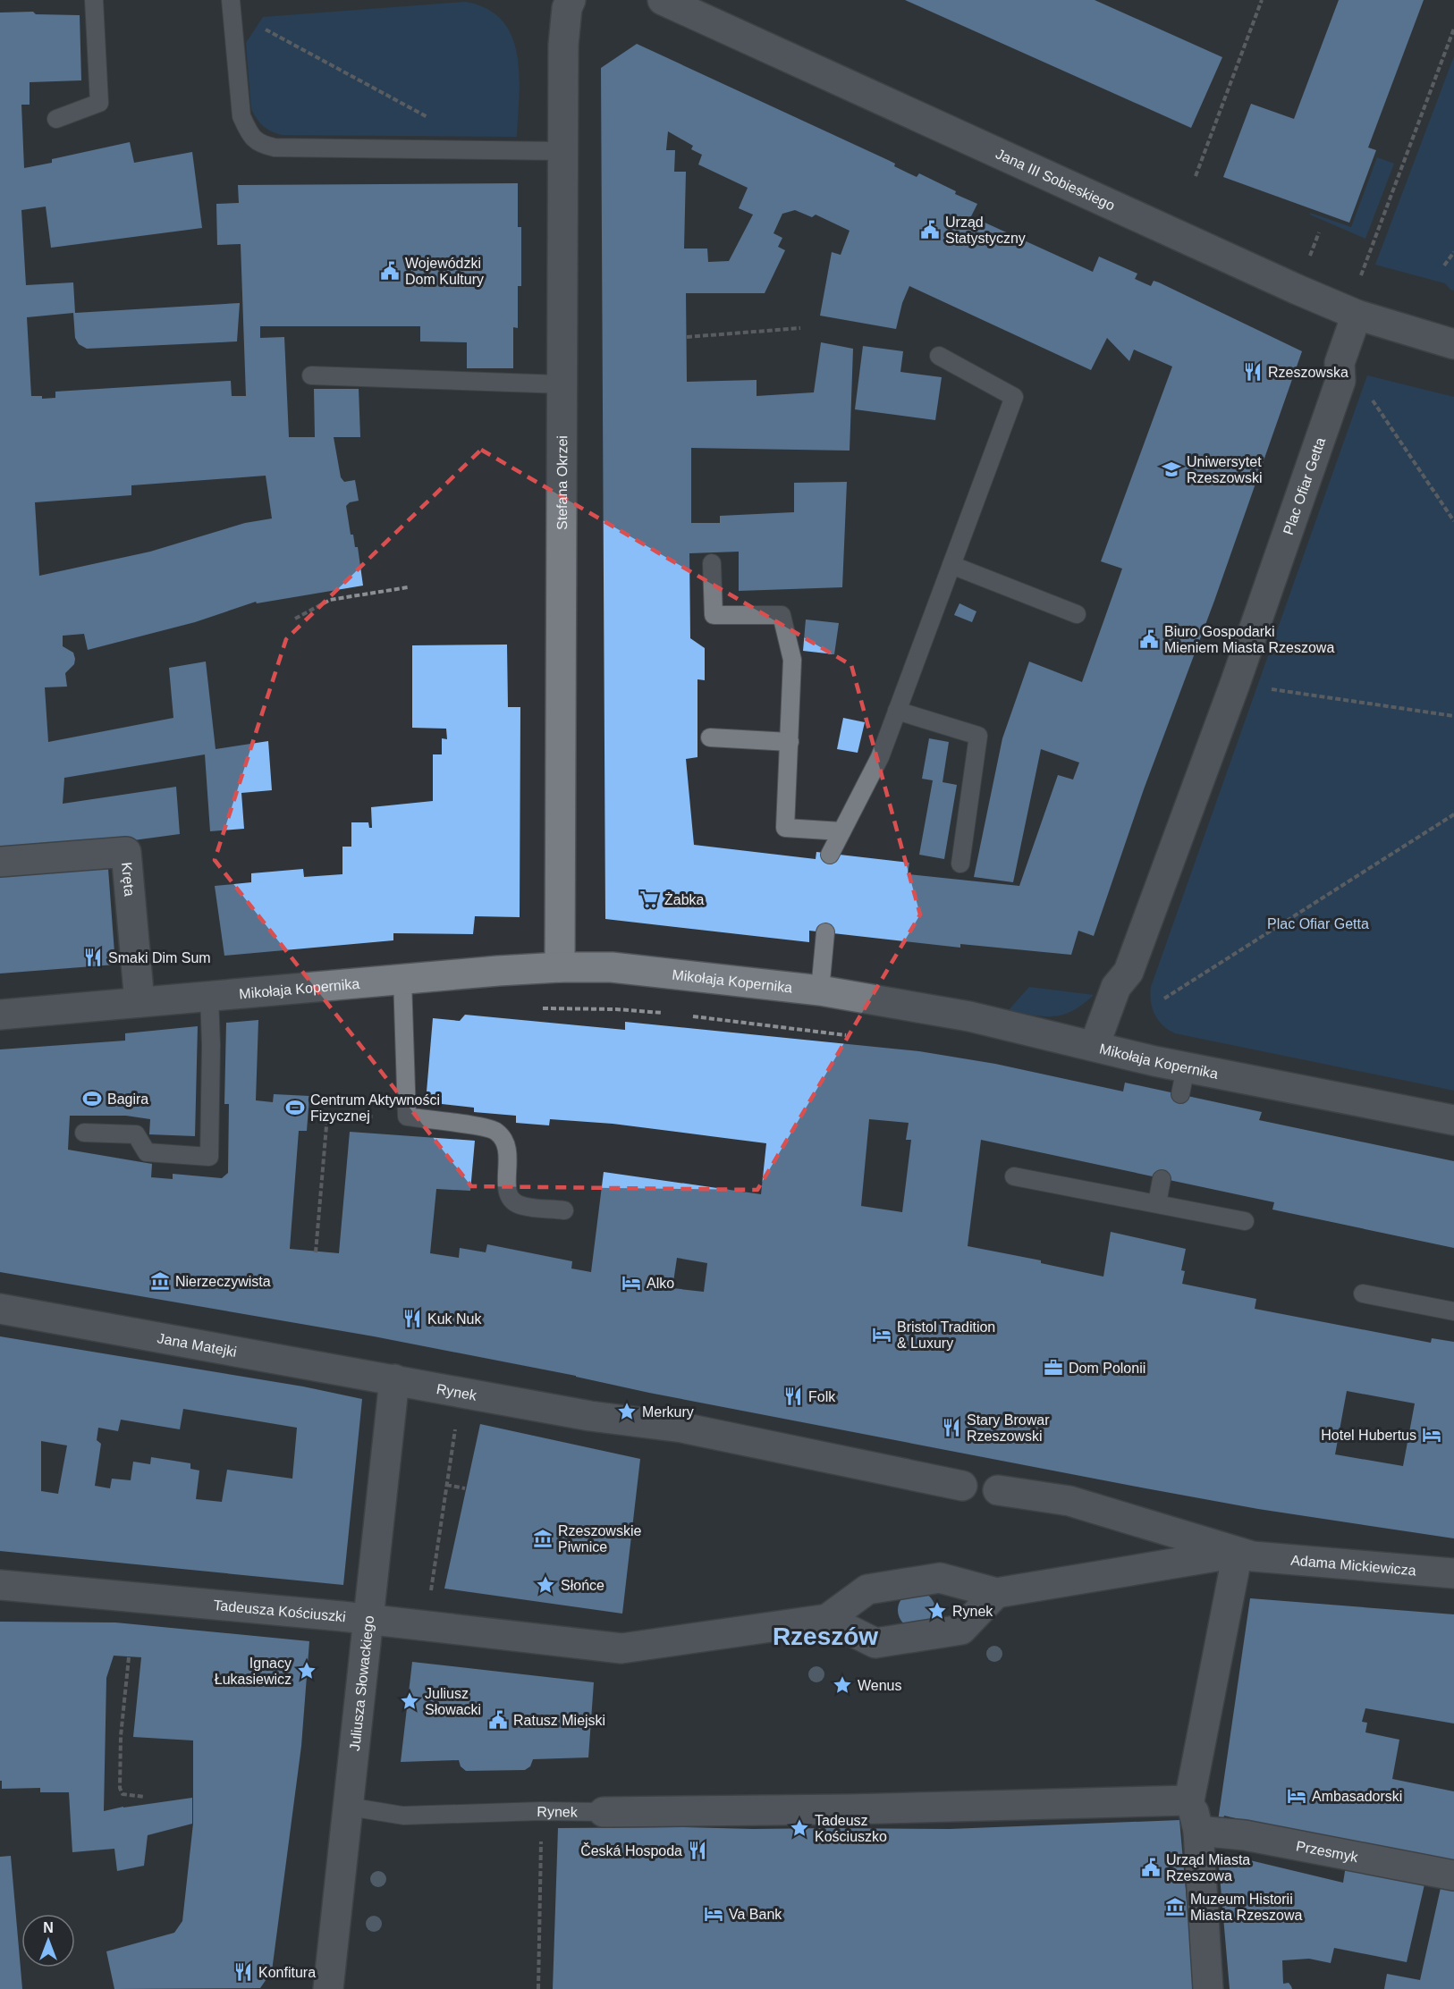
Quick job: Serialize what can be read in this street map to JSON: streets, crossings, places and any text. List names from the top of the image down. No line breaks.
{"streets":{"street":["Jana III Sobieskiego","Stefana Okrzei","Plac Ofiar Getta","Kręta","Mikołaja Kopernika","Jana Matejki","Rynek","Adama Mickiewicza","Tadeusza Kościuszki","Juliusza Słowackiego","Przesmyk"]},"crossings":[["Jana III Sobieskiego","Plac Ofiar Getta"],["Stefana Okrzei","Mikołaja Kopernika"],["Plac Ofiar Getta","Mikołaja Kopernika"],["Kręta","Mikołaja Kopernika"],["Jana Matejki","Rynek"],["Jana Matejki","Juliusza Słowackiego"],["Rynek","Juliusza Słowackiego"],["Rynek","Przesmyk"],["Tadeusza Kościuszki","Juliusza Słowackiego"]],"districts":["Rzeszów"],"parks":["Plac Ofiar Getta"],"places":{"public building":["Urząd Statystyczny","Wojewódzki Dom Kultury","Biuro Gospodarki Mieniem Miasta Rzeszowa","Ratusz Miejski","Urząd Miasta Rzeszowa"],"restaurant":["Rzeszowska","Smaki Dim Sum","Kuk Nuk","Folk","Stary Browar Rzeszowski","Česká Hospoda","Konfitura"],"school or university":["Uniwersytet Rzeszowski"],"supermarket":["Żabka"],"sports":["Bagira","Centrum Aktywności Fizycznej"],"museum":["Nierzeczywista","Rzeszowskie Piwnice","Muzeum Historii Miasta Rzeszowa"],"hotel":["Alko","Bristol Tradition & Luxury","Hotel Hubertus","Ambasadorski","Va Bank"],"office":["Dom Polonii"],"place":["Merkury","Słońce","Rynek","Ignacy Łukasiewicz","Wenus","Juliusz Słowacki","Tadeusz Kościuszko"]},"north":"top"}
